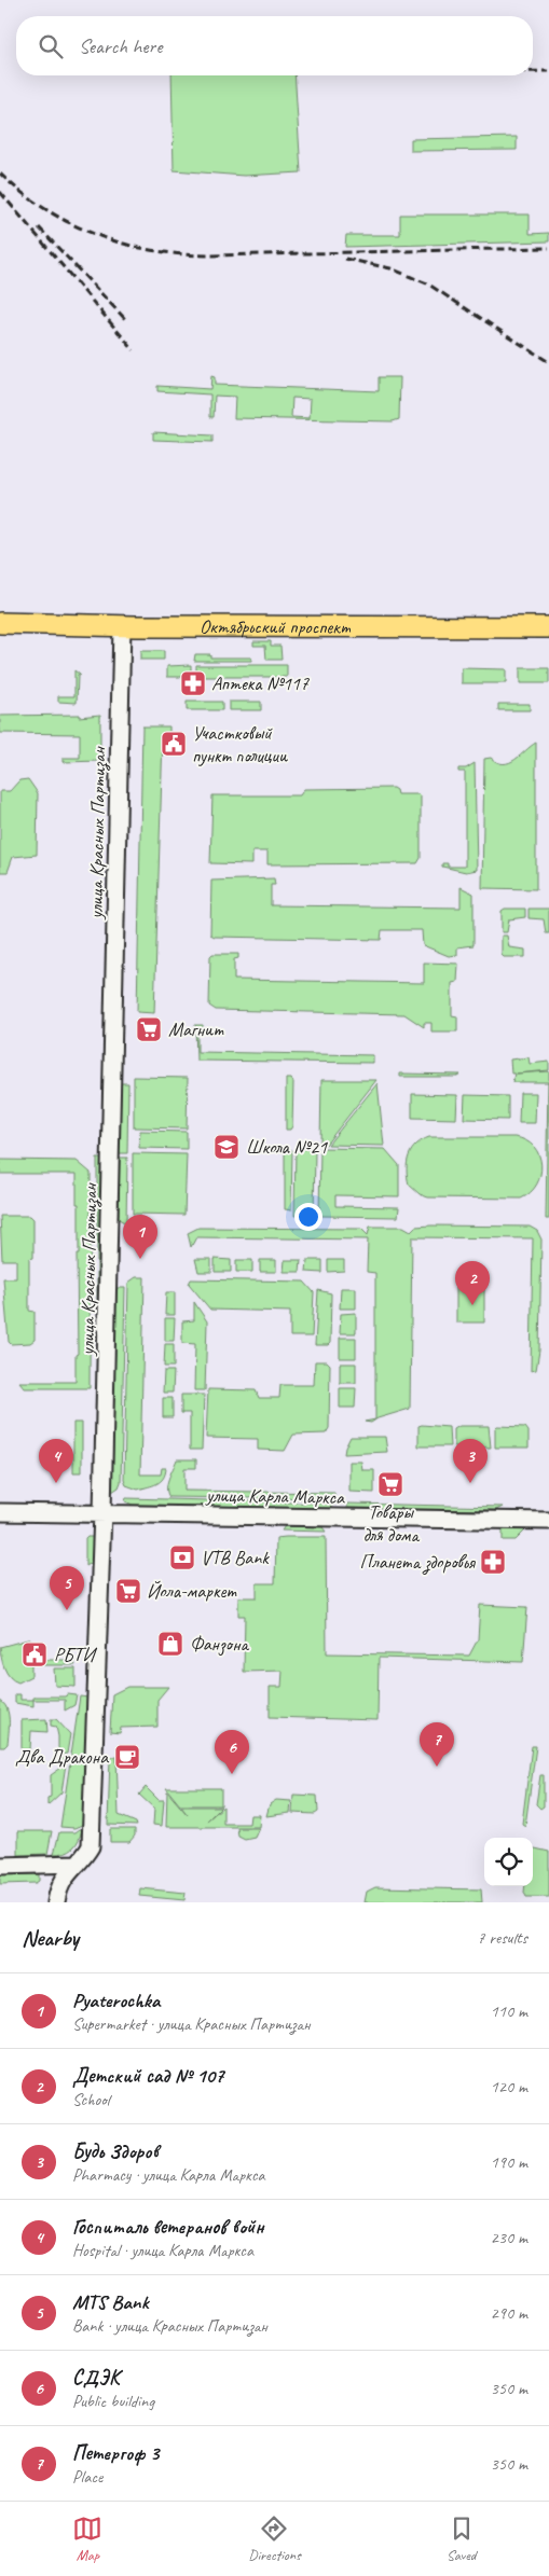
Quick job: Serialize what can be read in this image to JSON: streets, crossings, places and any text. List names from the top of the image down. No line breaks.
{"streets":{"main road":["Октябрьский проспект"],"street":["улица Красных Партизан","улица Карла Маркса"]},"crossings":[["Октябрьский проспект","улица Красных Партизан"],["улица Красных Партизан","улица Карла Маркса"]],"places":{"pharmacy":["Аптека №117","Планета здоровья"],"public building":["Участковый пункт полиции","РБТИ"],"supermarket":["Магнит","Товары для дома","Йола-маркет"],"school or university":["Школа №21"],"bank":["VTB Bank"],"shop":["Фанзона"],"cafe":["Два Дракона"]},"page":{"search":"Search here","pins":["1","2","3","4","5","7","6"],"heading":["Nearby","7 results"],"list":[{"mark":"1","name":"Pyaterochka","note":"Supermarket · улица Красных Партизан","value":"110 m"},{"mark":"2","name":"Детский сад № 107","note":"School","value":"120 m"},{"mark":"3","name":"Будь Здоров","note":"Pharmacy · улица Карла Маркса","value":"190 m"},{"mark":"4","name":"Госпиталь ветеранов войн","note":"Hospital · улица Карла Маркса","value":"230 m"},{"mark":"5","name":"MTS Bank","note":"Bank · улица Красных Партизан","value":"290 m"},{"mark":"6","name":"СДЭК","note":"Public building","value":"350 m"},{"mark":"7","name":"Петергоф 3","note":"Place","value":"350 m"}],"nav":["Map","Directions","Saved"]}}
